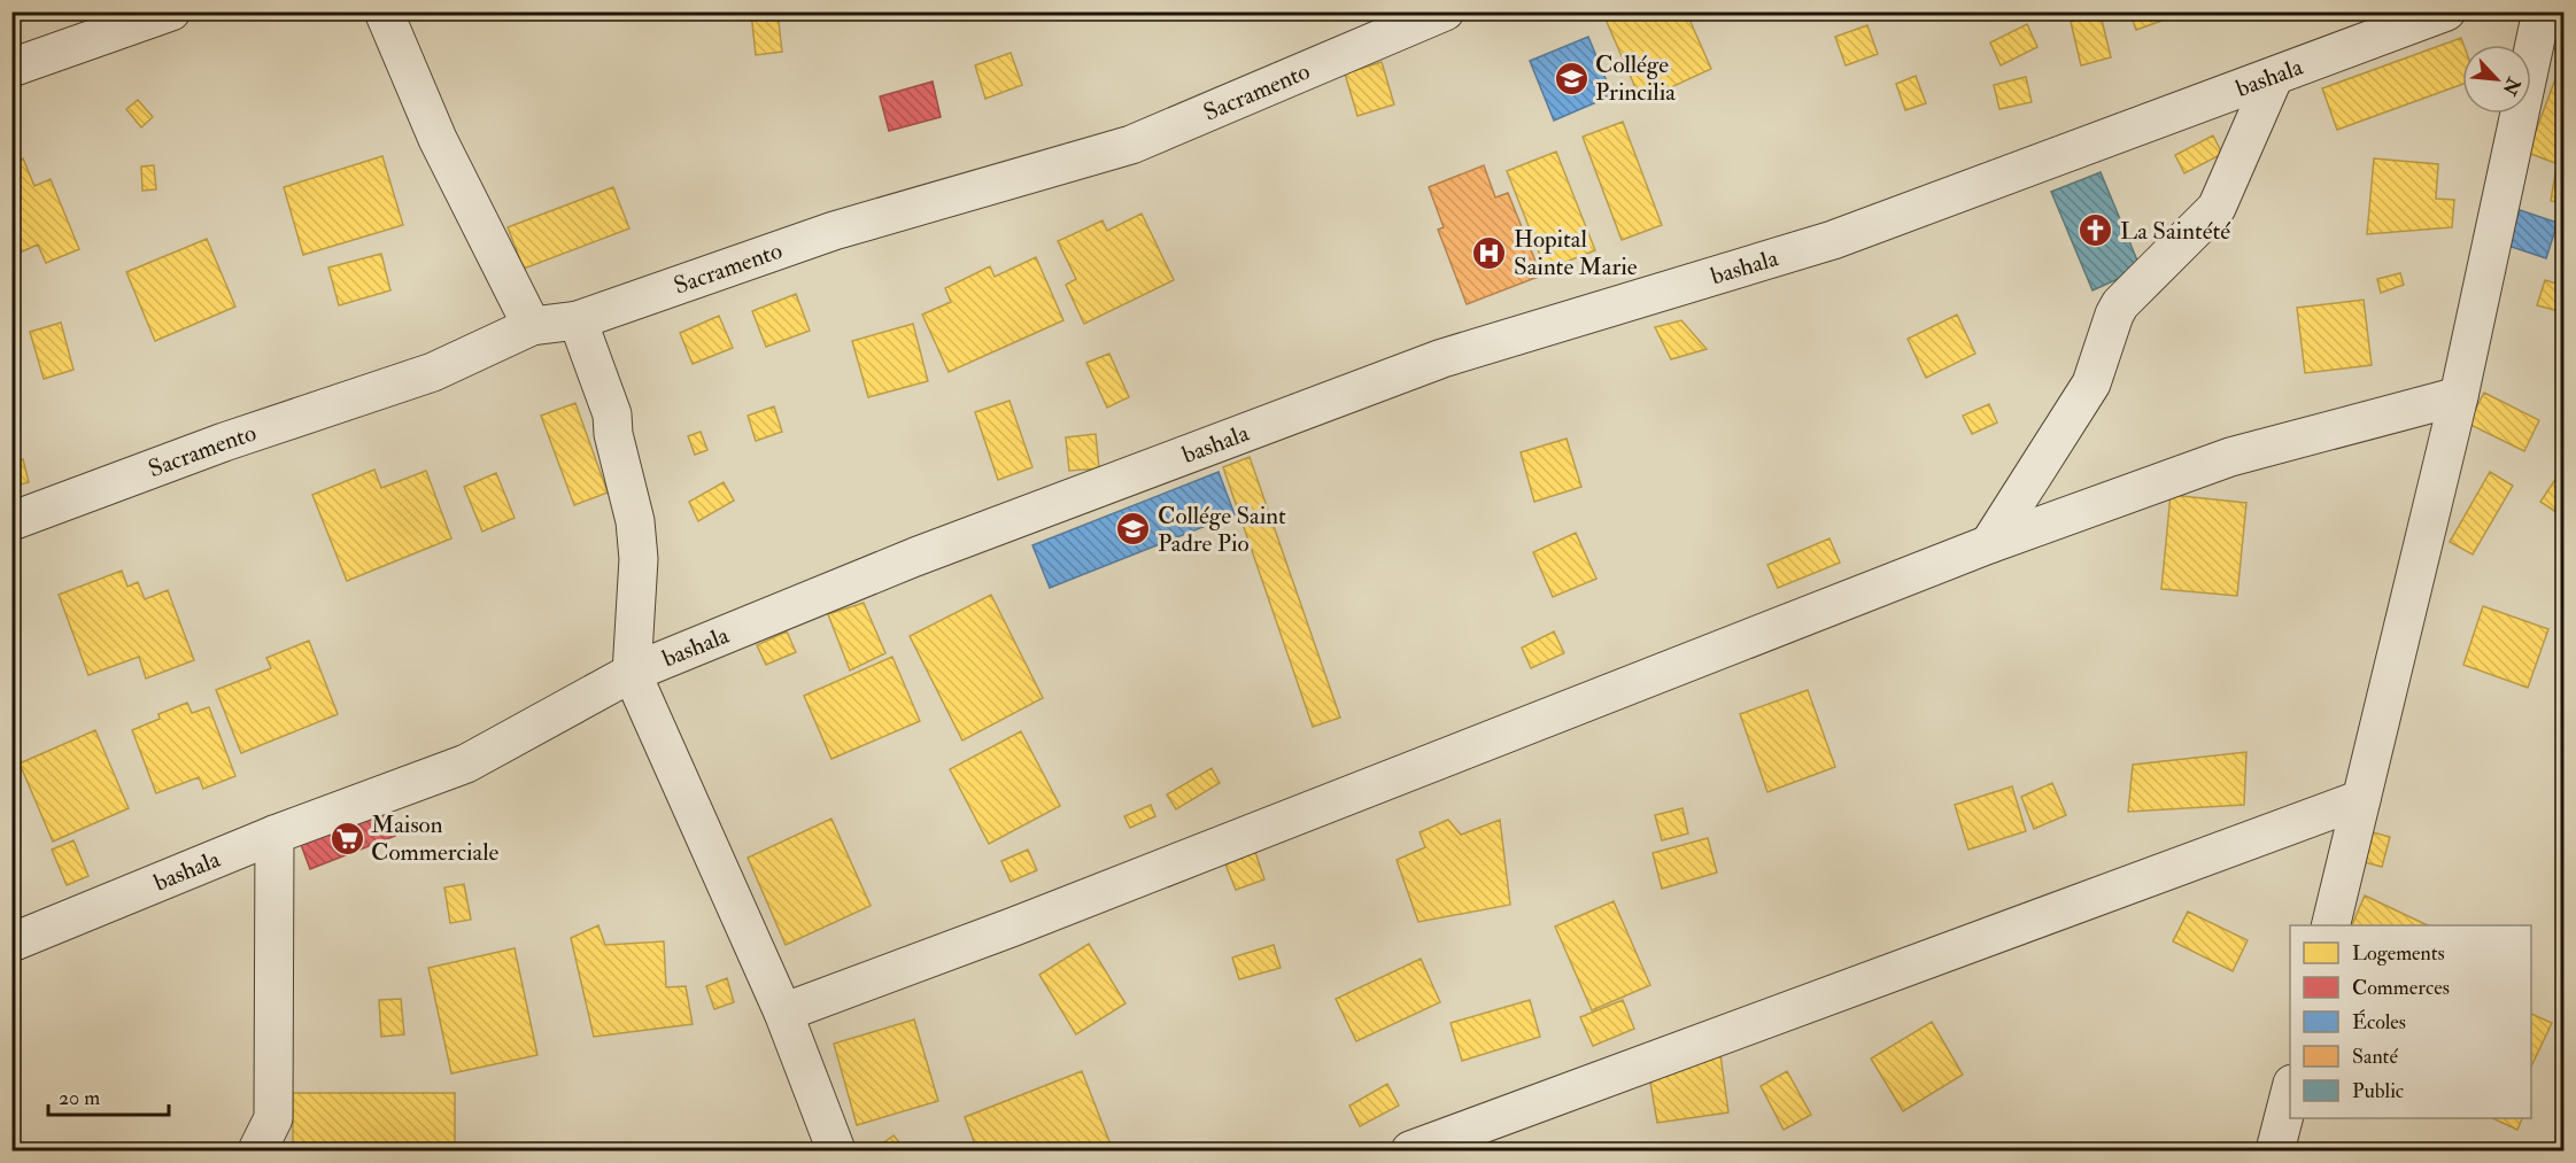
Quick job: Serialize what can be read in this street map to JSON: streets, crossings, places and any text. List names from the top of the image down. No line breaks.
{"streets":{"street":["bashala","Sacramento"]},"places":{"school or university":["Collége Princilia","Collége Saint Padre Pio"],"church":["La Saintété"],"hospital":["Hopital Sainte Marie"],"supermarket":["Maison Commerciale"]},"legend":["Logements","Commerces","Écoles","Santé","Public"],"scale_bar":"20 m","north":"bottom right"}
